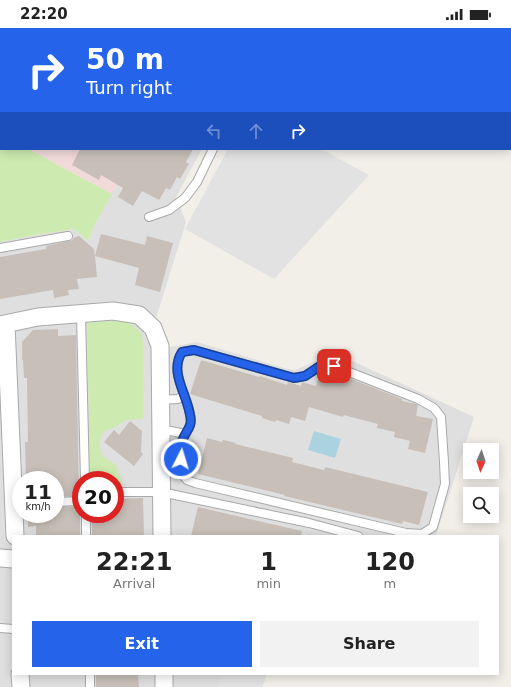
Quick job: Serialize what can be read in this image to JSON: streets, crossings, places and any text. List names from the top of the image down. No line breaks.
{"north":"bottom","page":{"status":"22:20","turn":["50 m","Turn right"],"speed":"11 km/h","limit":"20","eta":["22:21","Arrival","1","min","120","m"],"buttons":["Exit","Share"]}}
